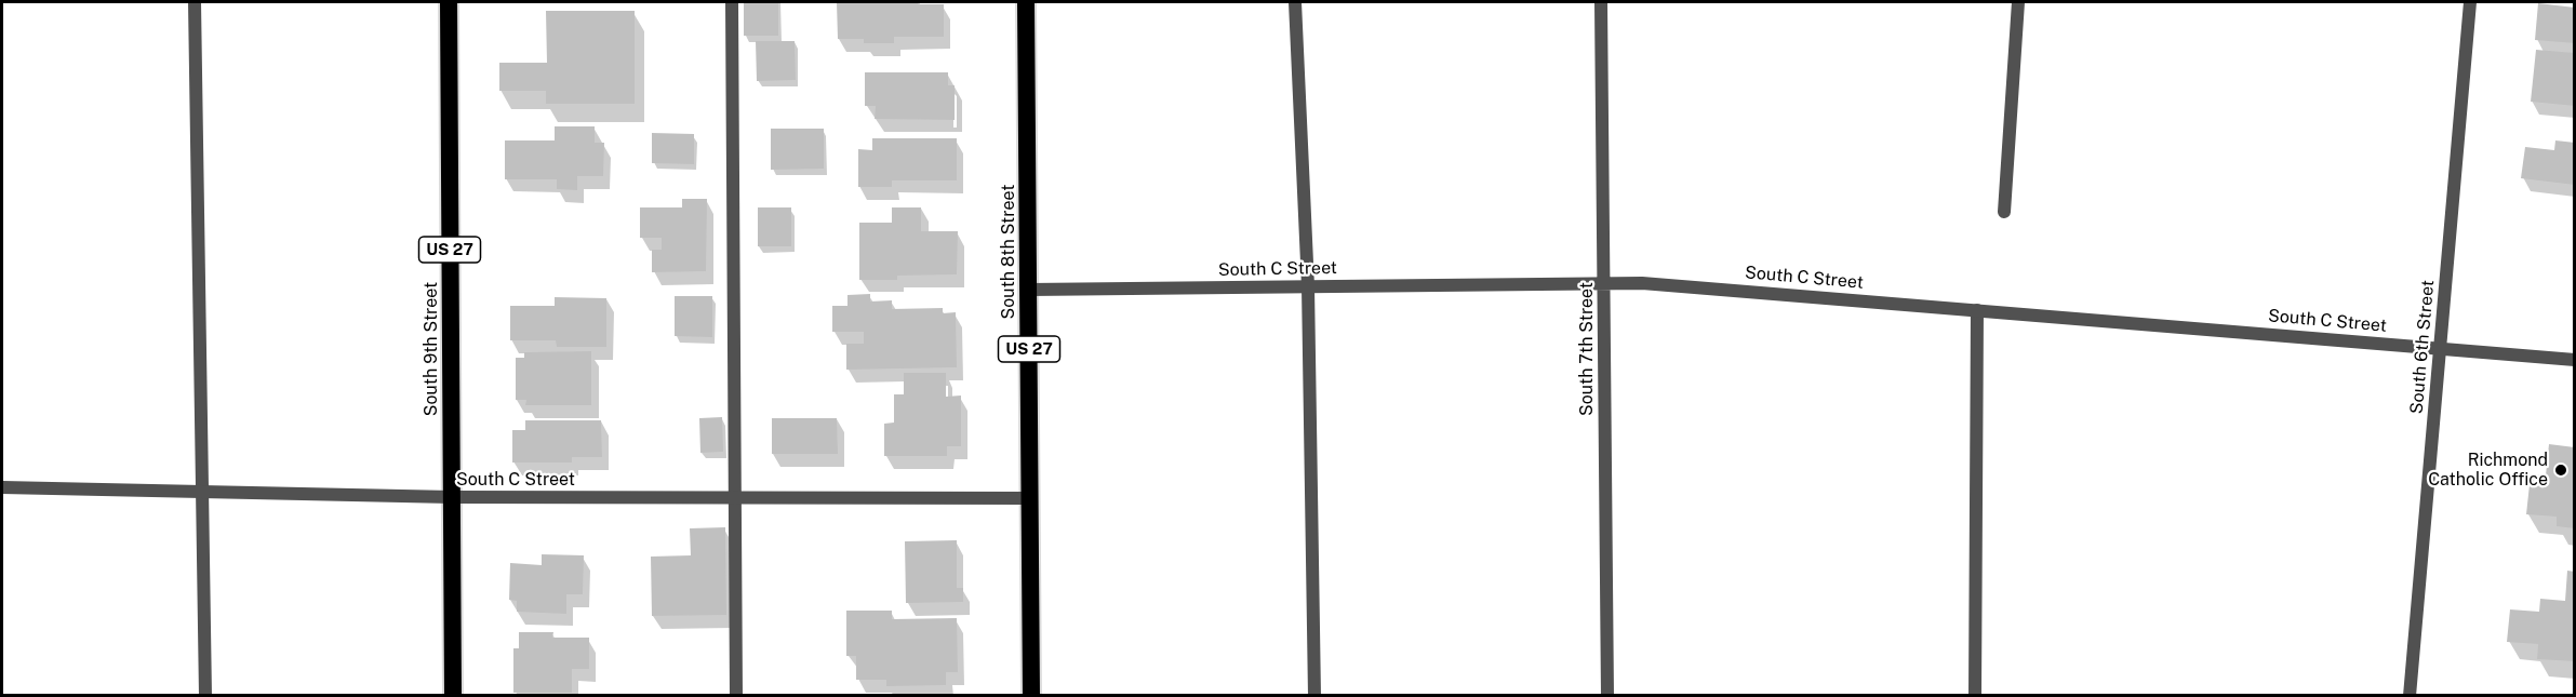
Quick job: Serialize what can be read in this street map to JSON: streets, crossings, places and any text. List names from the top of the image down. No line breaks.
{"streets":{"highway":["US 27","South 8th Street","South 9th Street"],"street":["South C Street","South 6th Street","South 7th Street"]},"crossings":[["South 8th Street","South C Street"],["South C Street","South 6th Street"],["South C Street","South 9th Street"],["South C Street","South 7th Street"]],"places":["Richmond Catholic Office"]}
